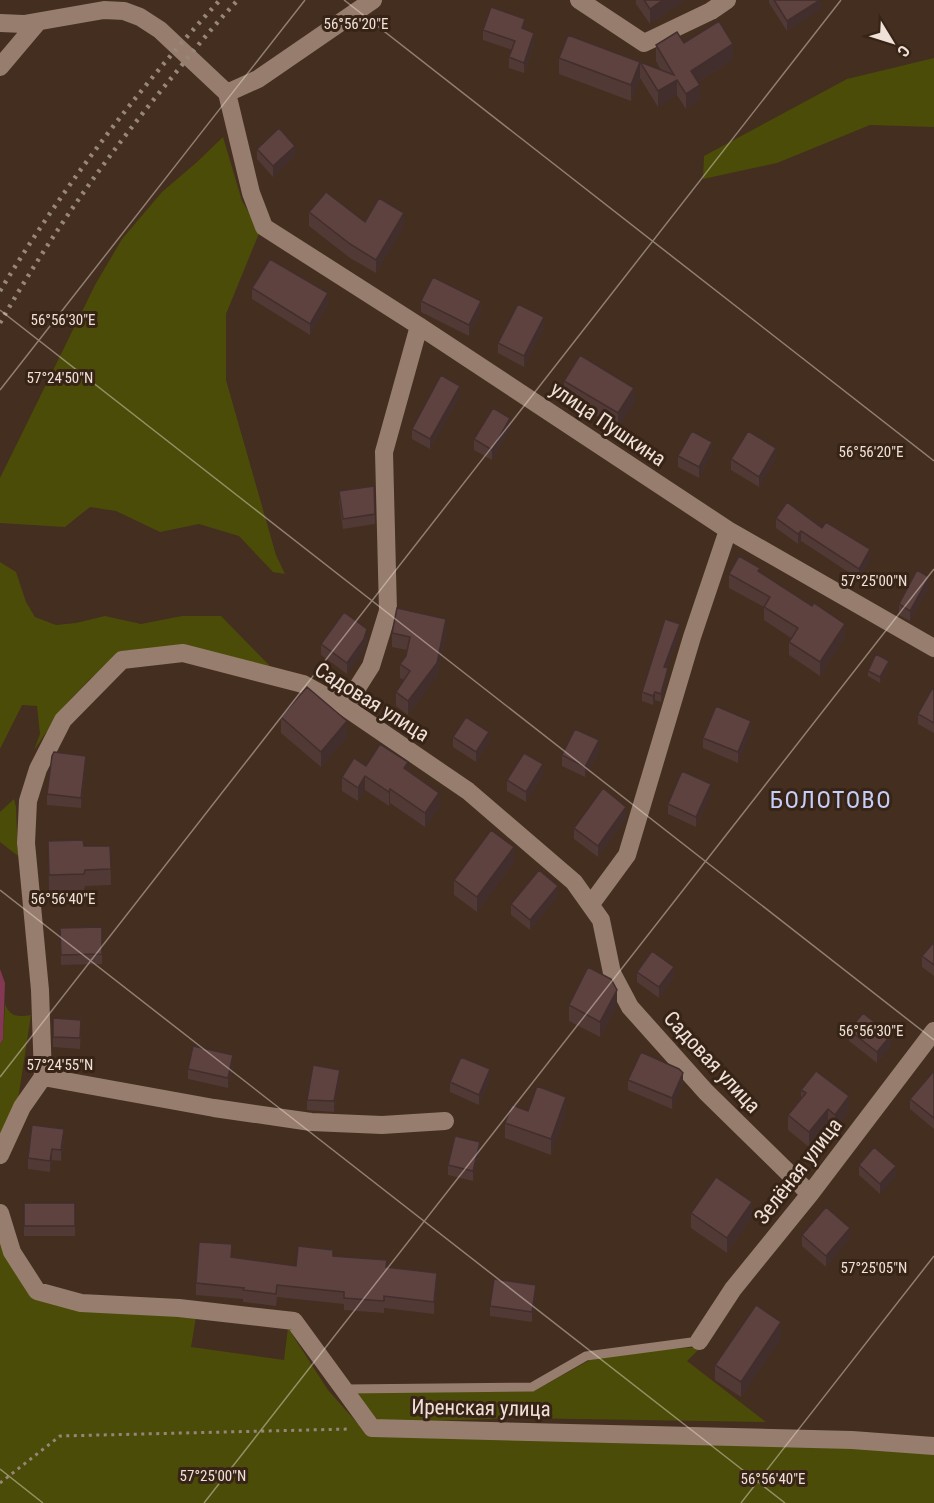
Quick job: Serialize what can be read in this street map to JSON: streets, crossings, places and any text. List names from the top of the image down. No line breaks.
{"streets":{"street":["улица Пушкина","Садовая улица","Зелёная улица","Иренская улица"]},"crossings":[["Садовая улица","Зелёная улица"]],"districts":["БОЛОТОВО"],"north":"bottom right","coordinates":["56°56'20\"E","56°56'30\"E","57°24'50\"N","57°25'00\"N","56°56'40\"E","57°24'55\"N","57°25'05\"N"]}
